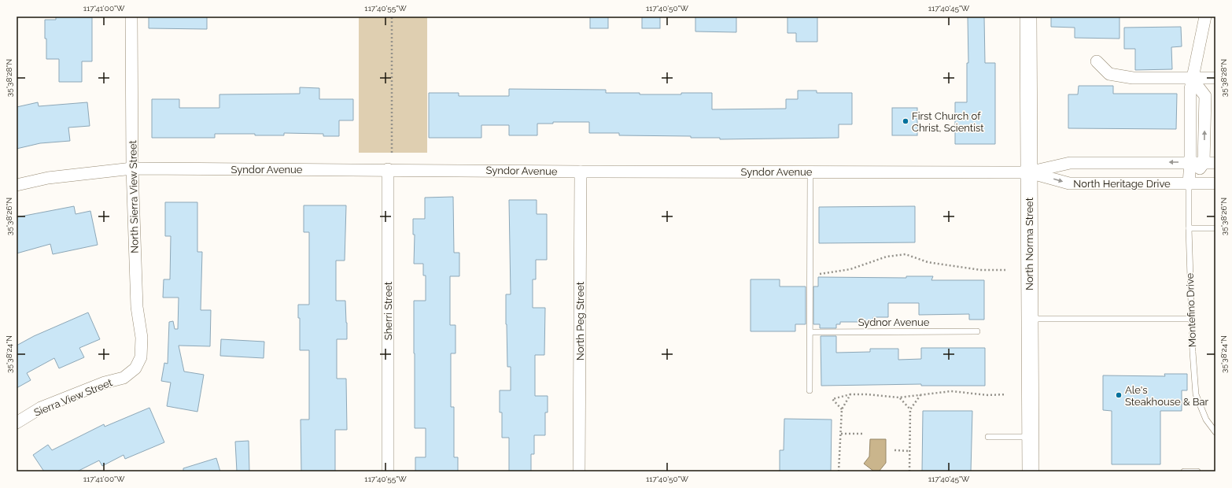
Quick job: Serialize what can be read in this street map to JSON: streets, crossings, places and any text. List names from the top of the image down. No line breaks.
{"streets":{"street":["Syndor Avenue","North Heritage Drive","North Sierra View Street","North Norma Street","Montefino Drive","Sherri Street","North Peg Street","Sierra View Street"],"lane":["Sydnor Avenue"]},"crossings":[["Syndor Avenue","North Heritage Drive"],["Syndor Avenue","North Sierra View Street"],["Syndor Avenue","North Norma Street"],["Syndor Avenue","Sherri Street"],["Syndor Avenue","North Peg Street"],["North Heritage Drive","North Norma Street"],["North Heritage Drive","Montefino Drive"],["North Sierra View Street","Sierra View Street"]],"places":["First Church of Christ, Scientist","Ale's Steakhouse & Bar"],"coordinates":["117°41'00\"W","117°40'55\"W","117°40'50\"W","117°40'45\"W","35°38'28\"N","35°38'26\"N","35°38'24\"N"]}
